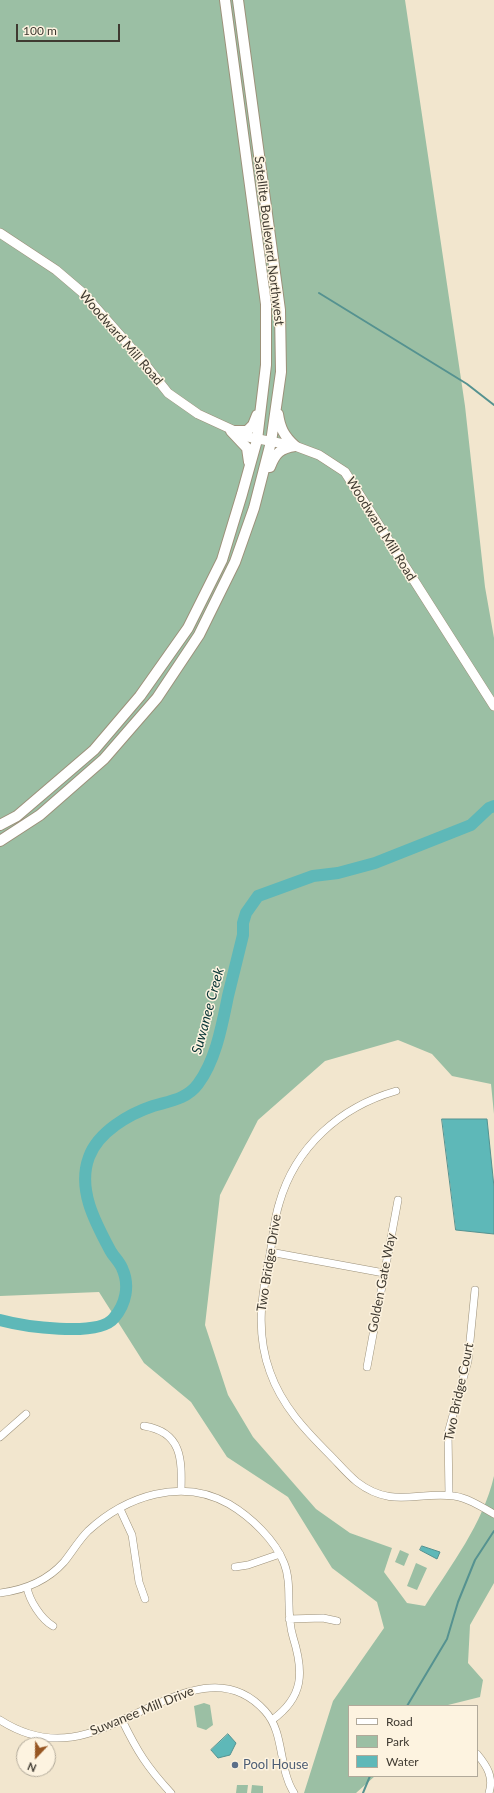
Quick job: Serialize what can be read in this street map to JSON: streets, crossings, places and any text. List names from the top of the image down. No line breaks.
{"streets":{"main road":["Satellite Boulevard Northwest"],"street":["Woodward Mill Road","Two Bridge Drive","Golden Gate Way","Two Bridge Court","Suwanee Mill Drive"]},"crossings":[["Satellite Boulevard Northwest","Woodward Mill Road"],["Two Bridge Drive","Two Bridge Court"]],"water":["Suwanee Creek"],"places":["Pool House"],"legend":["Road","Park","Water"],"scale_bar":"100 m","north":"bottom"}
